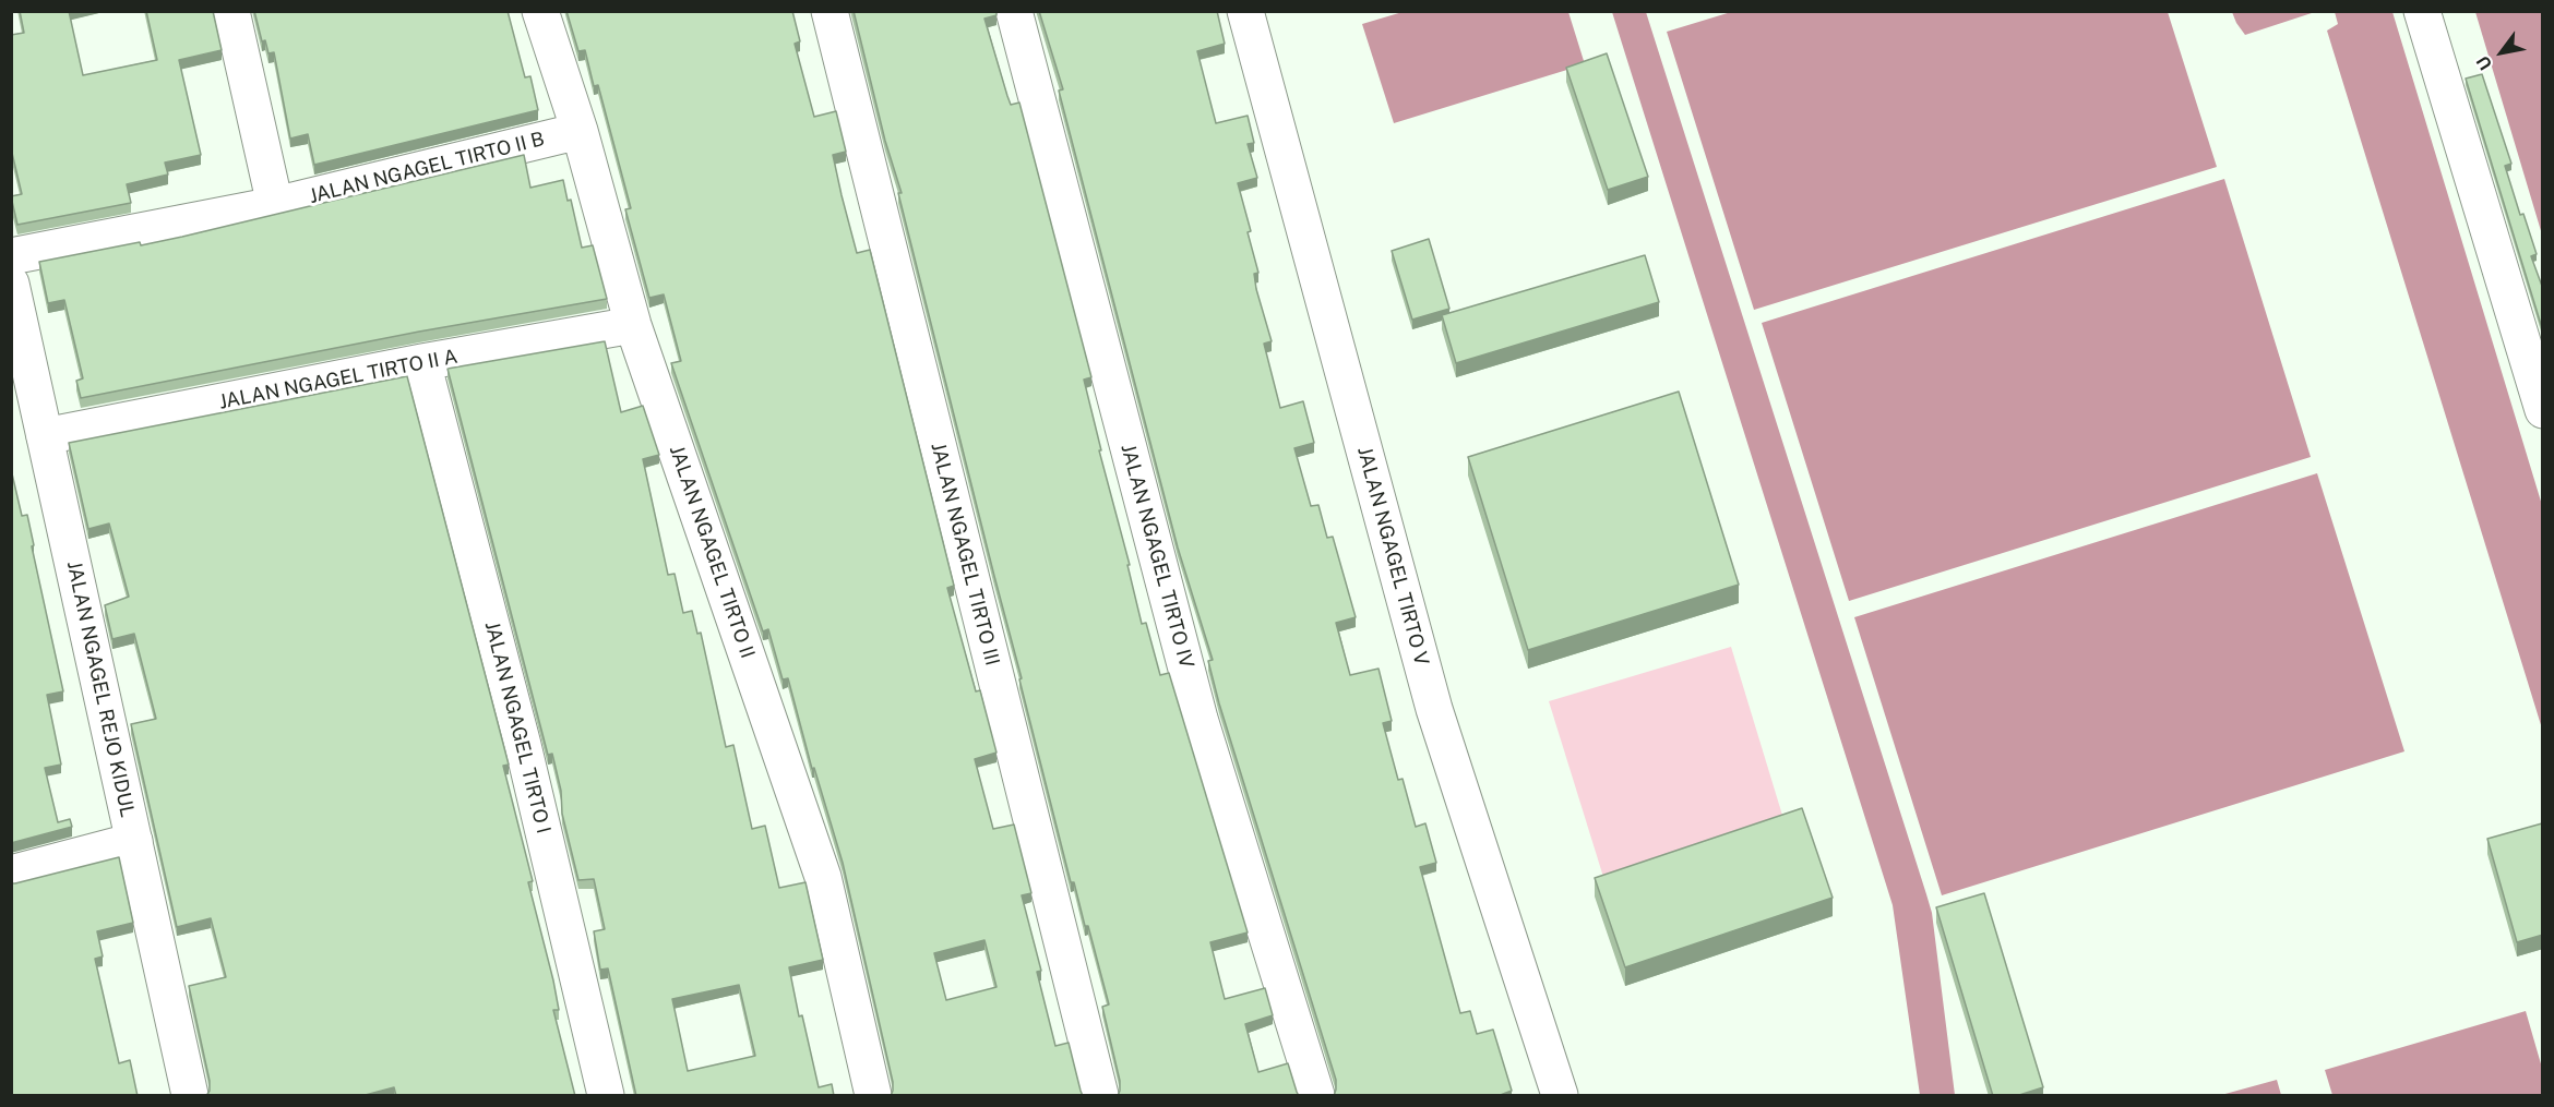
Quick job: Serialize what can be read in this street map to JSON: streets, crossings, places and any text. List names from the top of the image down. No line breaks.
{"streets":{"street":["JALAN NGAGEL TIRTO II B","JALAN NGAGEL TIRTO II A","JALAN NGAGEL TIRTO II","JALAN NGAGEL TIRTO III","JALAN NGAGEL TIRTO IV","JALAN NGAGEL TIRTO V","JALAN NGAGEL REJO KIDUL","JALAN NGAGEL TIRTO I"]},"crossings":[["JALAN NGAGEL TIRTO II B","JALAN NGAGEL TIRTO II"],["JALAN NGAGEL TIRTO II A","JALAN NGAGEL TIRTO II"],["JALAN NGAGEL TIRTO II A","JALAN NGAGEL REJO KIDUL"],["JALAN NGAGEL TIRTO II A","JALAN NGAGEL TIRTO I"]],"north":"bottom left"}
